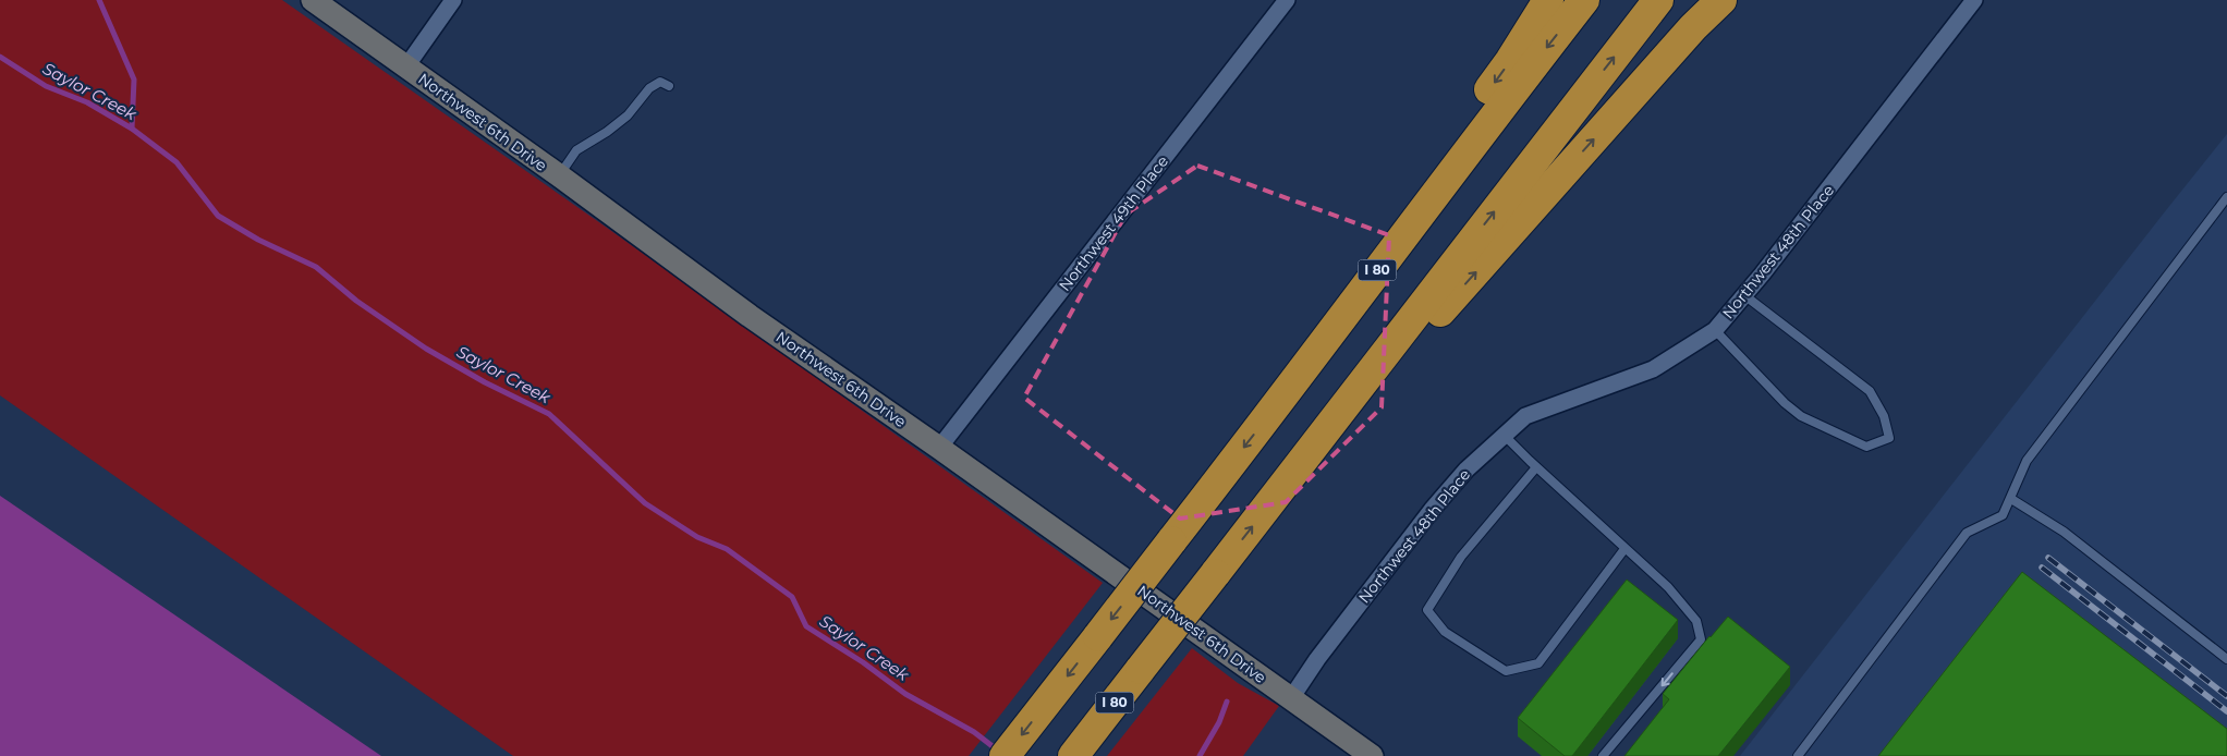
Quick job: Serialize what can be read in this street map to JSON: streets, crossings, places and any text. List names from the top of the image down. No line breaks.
{"streets":{"highway":["I 80"],"main road":["Northwest 6th Drive"],"street":["Northwest 49th Place","Northwest 48th Place"]},"crossings":[["Northwest 6th Drive","Northwest 49th Place"],["Northwest 6th Drive","Northwest 48th Place"]],"water":["Saylor Creek"]}
